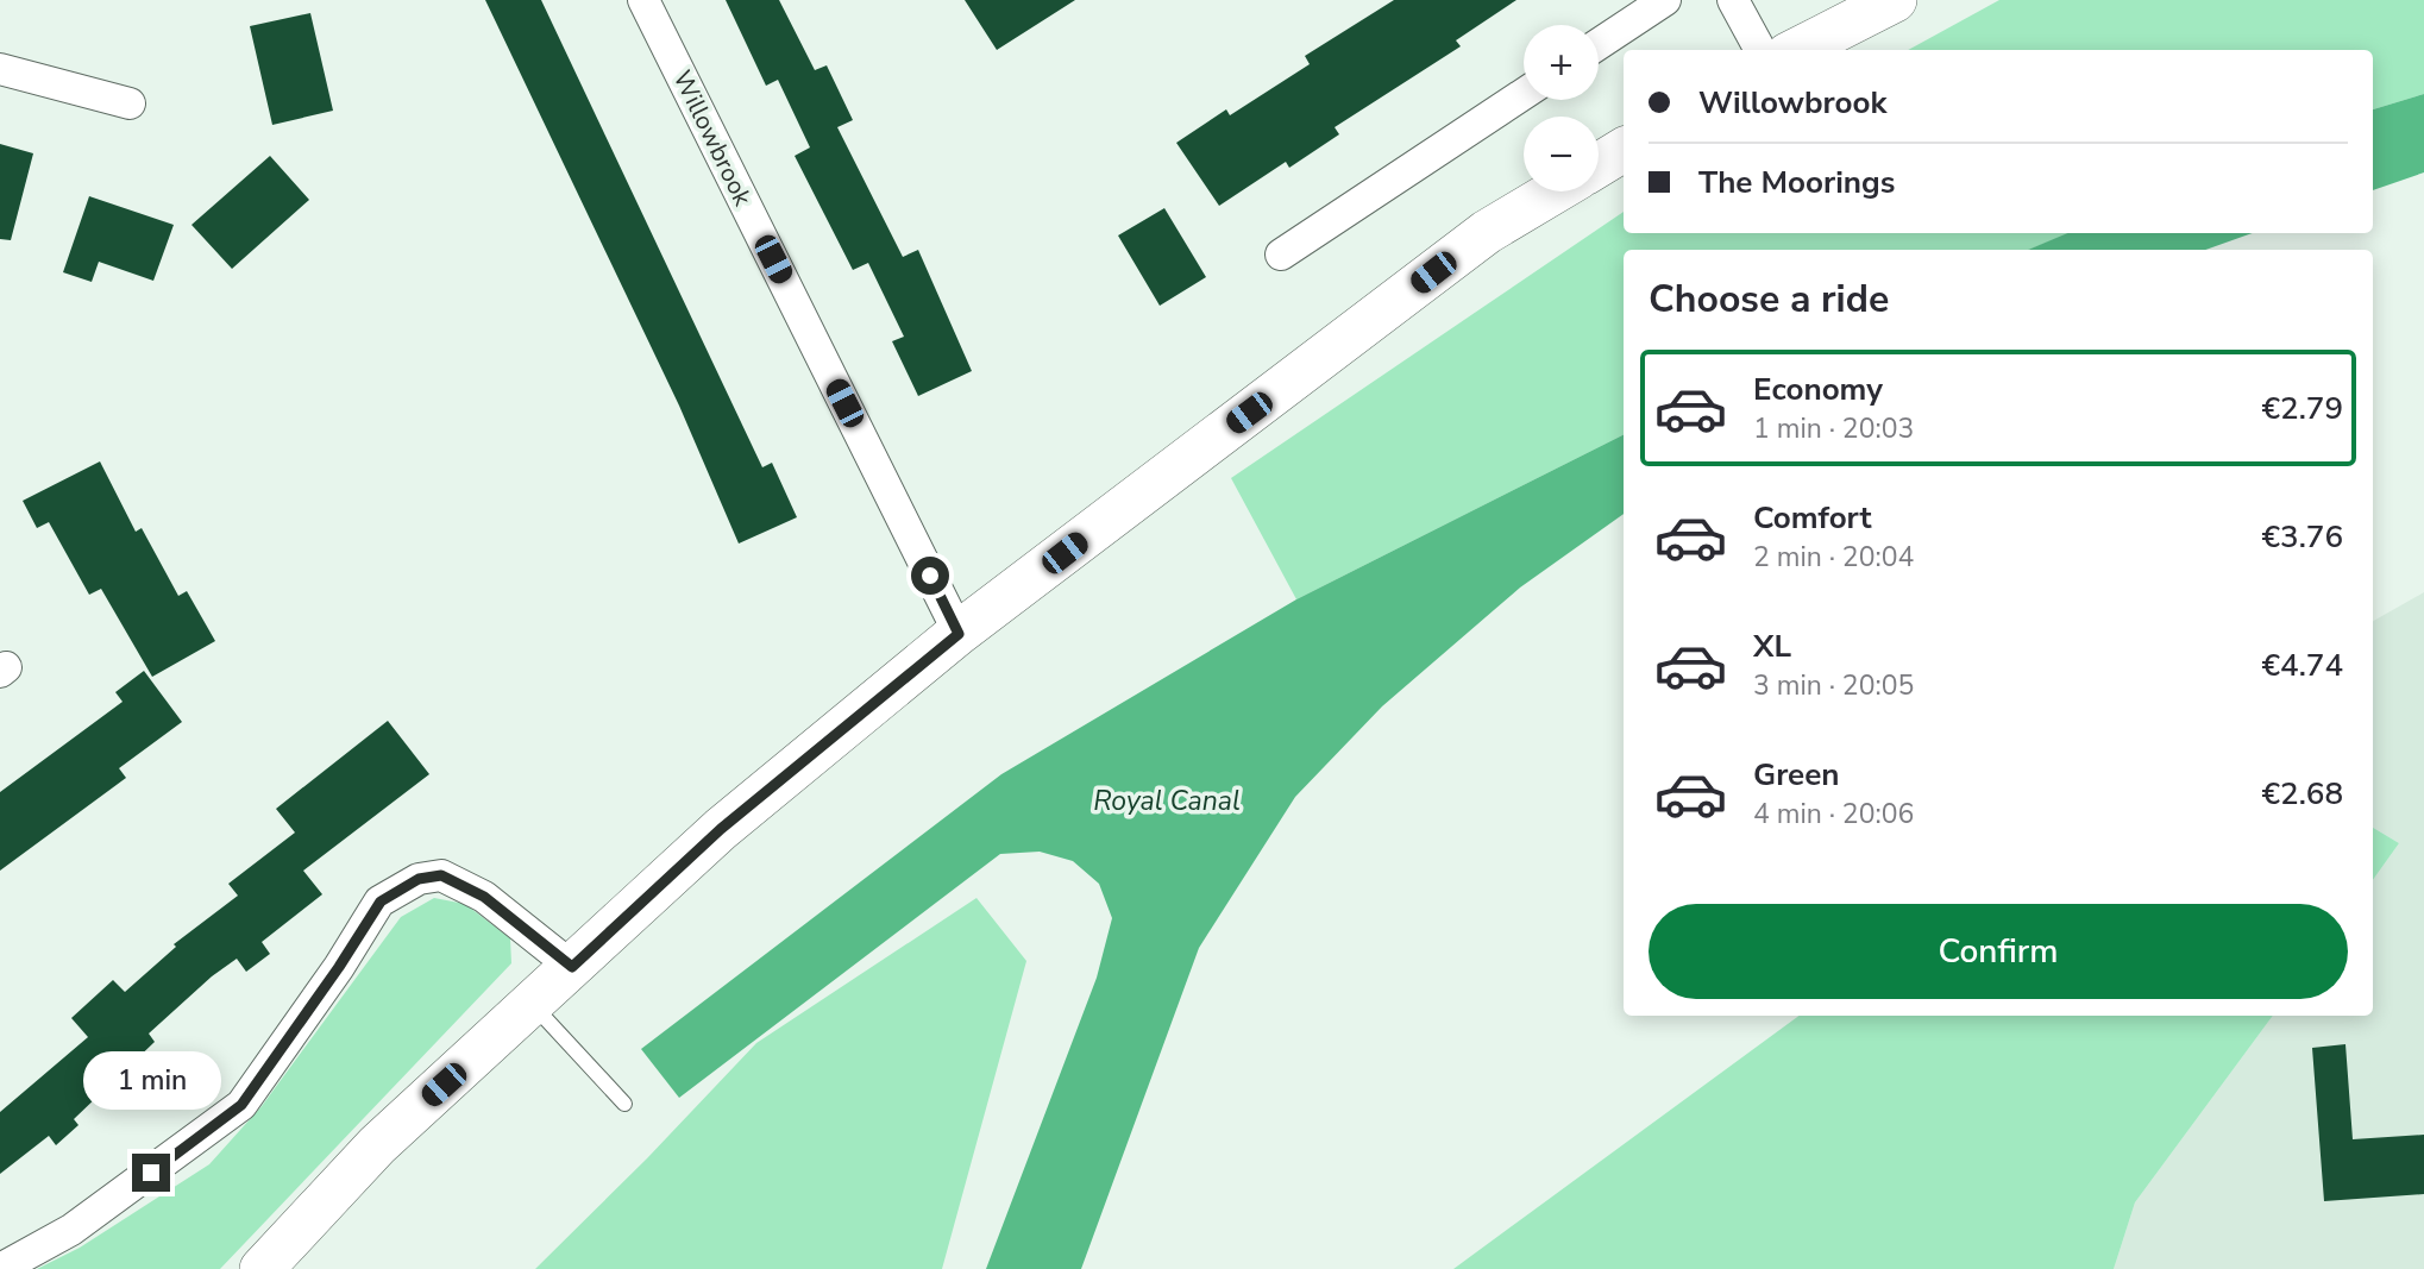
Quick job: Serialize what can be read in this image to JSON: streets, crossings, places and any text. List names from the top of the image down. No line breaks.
{"streets":{"street":["Willowbrook"]},"water":["Royal Canal"],"page":{"map_buttons":["+","−"],"banner":["Willowbrook","The Moorings"],"heading":"Choose a ride","list":[{"name":"Economy","note":"1 min · 20:03","value":"€2.79"},{"name":"Comfort","note":"2 min · 20:04","value":"€3.76"},{"name":"XL","note":"3 min · 20:05","value":"€4.74"},{"name":"Green","note":"4 min · 20:06","value":"€2.68"}],"buttons":"Confirm","bubble":"1 min"}}
